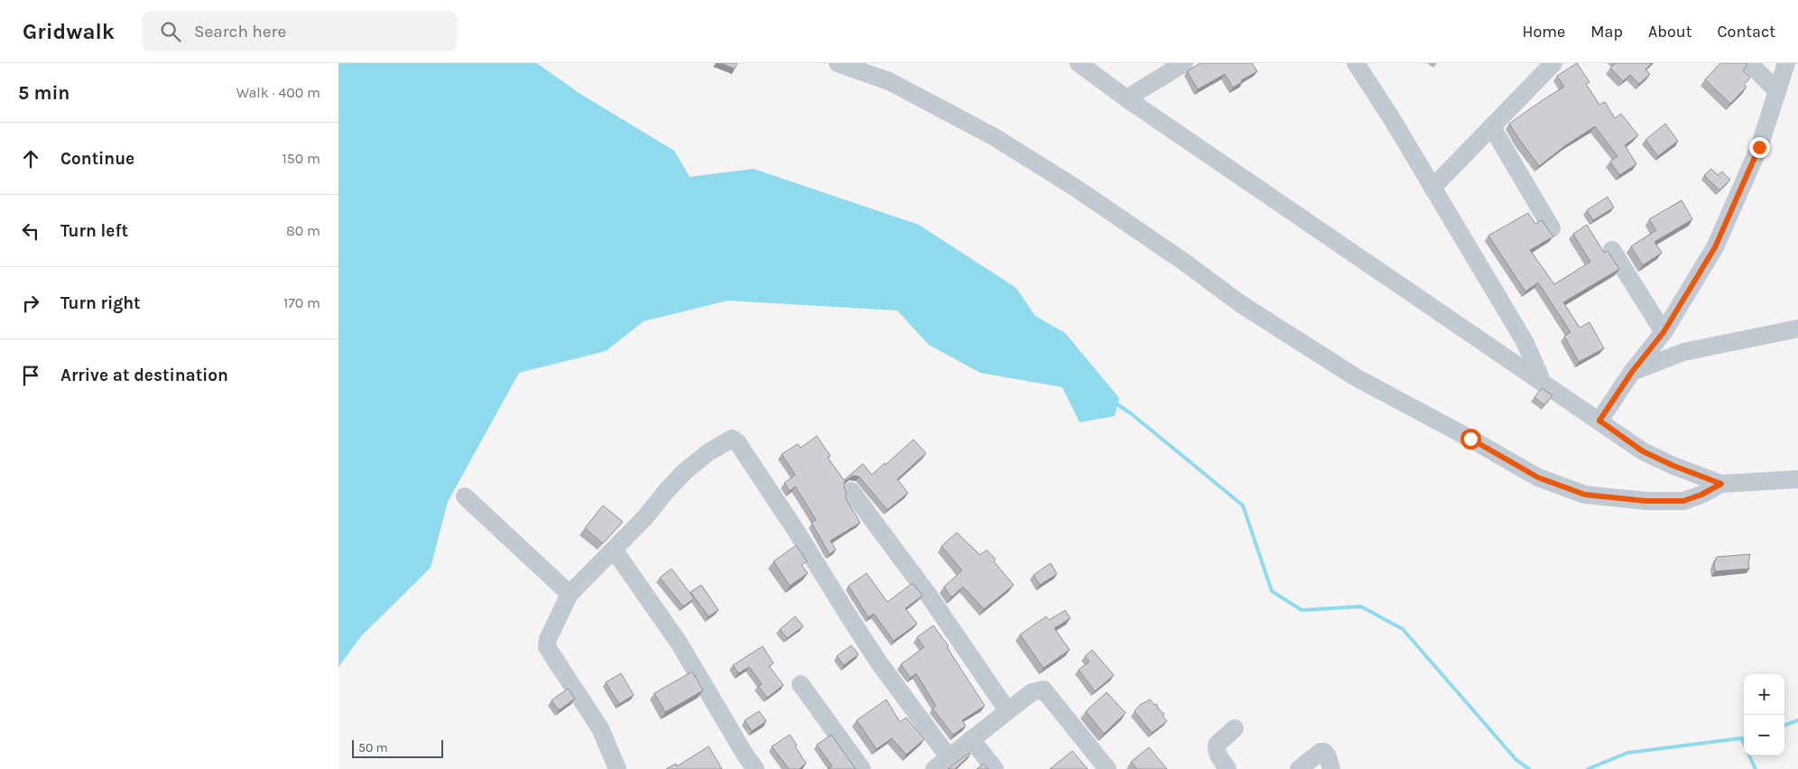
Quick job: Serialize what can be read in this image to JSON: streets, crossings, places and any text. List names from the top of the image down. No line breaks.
{"scale_bar":"50 m","page":{"header":"Gridwalk","search":"Search here","nav":["Home","Map","About","Contact"],"heading":["5 min","Walk · 400 m"],"list":[["Continue","150 m"],["Turn left","80 m"],["Turn right","170 m"],"Arrive at destination"],"map_buttons":["+","−"],"scale":"50 m"}}
